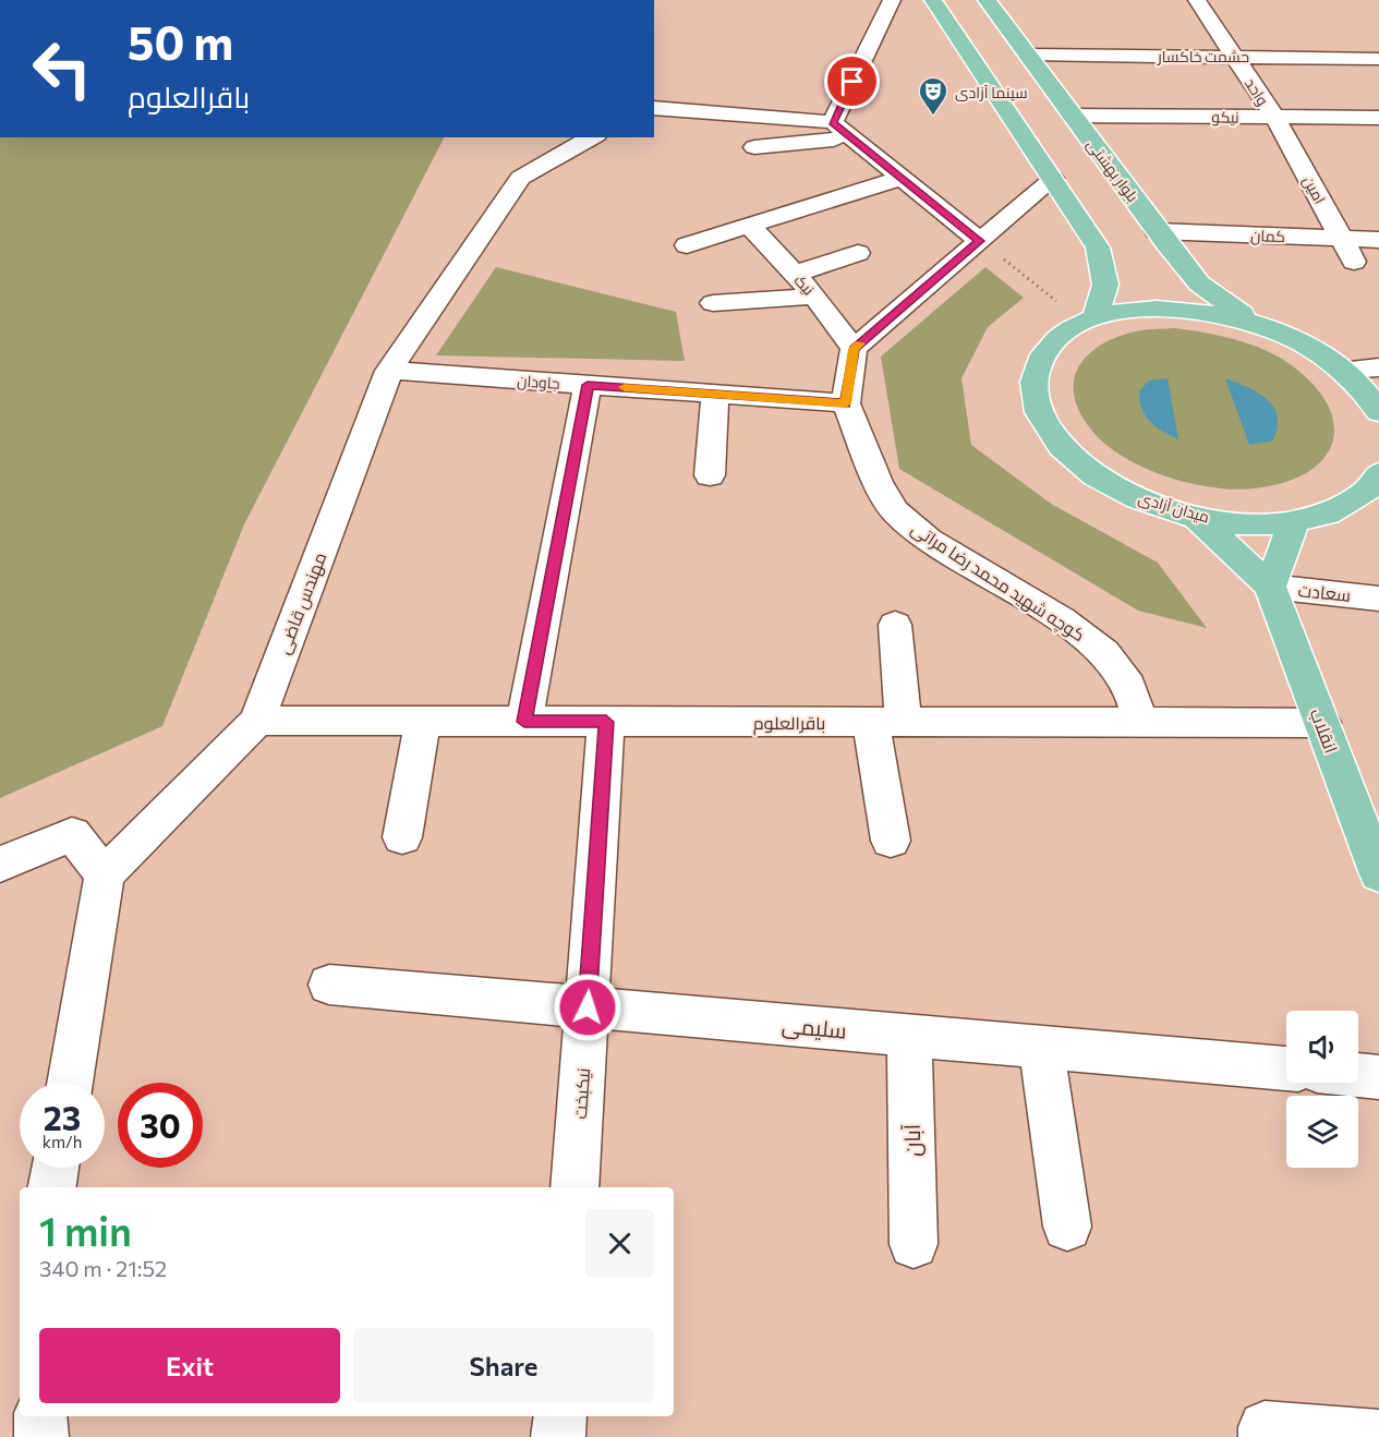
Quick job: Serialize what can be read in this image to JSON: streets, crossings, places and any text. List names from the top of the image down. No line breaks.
{"streets":{"main road":["بلوار بهشتی","میدان آزادی","انقلاب"],"street":["حشمت خاکسار","واحد","نیکو","امین","کمان","نیک","جاودان","کوچه شهید محمد رضا مراتی","سعادت","مهندس قاضی","باقرالعلوم","سلیمی","نیکبخت","آبان"]},"crossings":[["حشمت خاکسار","واحد"],["حشمت خاکسار","بلوار بهشتی"],["واحد","نیکو"],["واحد","امین"],["نیکو","بلوار بهشتی"],["نیکو","امین"],["بلوار بهشتی","کمان"],["بلوار بهشتی","میدان آزادی"],["امین","کمان"],["نیک","کوچه شهید محمد رضا مراتی"],["جاودان","کوچه شهید محمد رضا مراتی"],["جاودان","مهندس قاضی"],["کوچه شهید محمد رضا مراتی","باقرالعلوم"],["سعادت","انقلاب"],["مهندس قاضی","باقرالعلوم"],["باقرالعلوم","انقلاب"],["باقرالعلوم","نیکبخت"],["سلیمی","نیکبخت"],["سلیمی","آبان"]],"places":{"theatre":["سینما آزادی"]},"page":{"turn":["50 m","باقرالعلوم"],"speed":"23 km/h","limit":"30","heading":["1 min","340 m · 21:52"],"buttons":["Exit","Share"]}}
